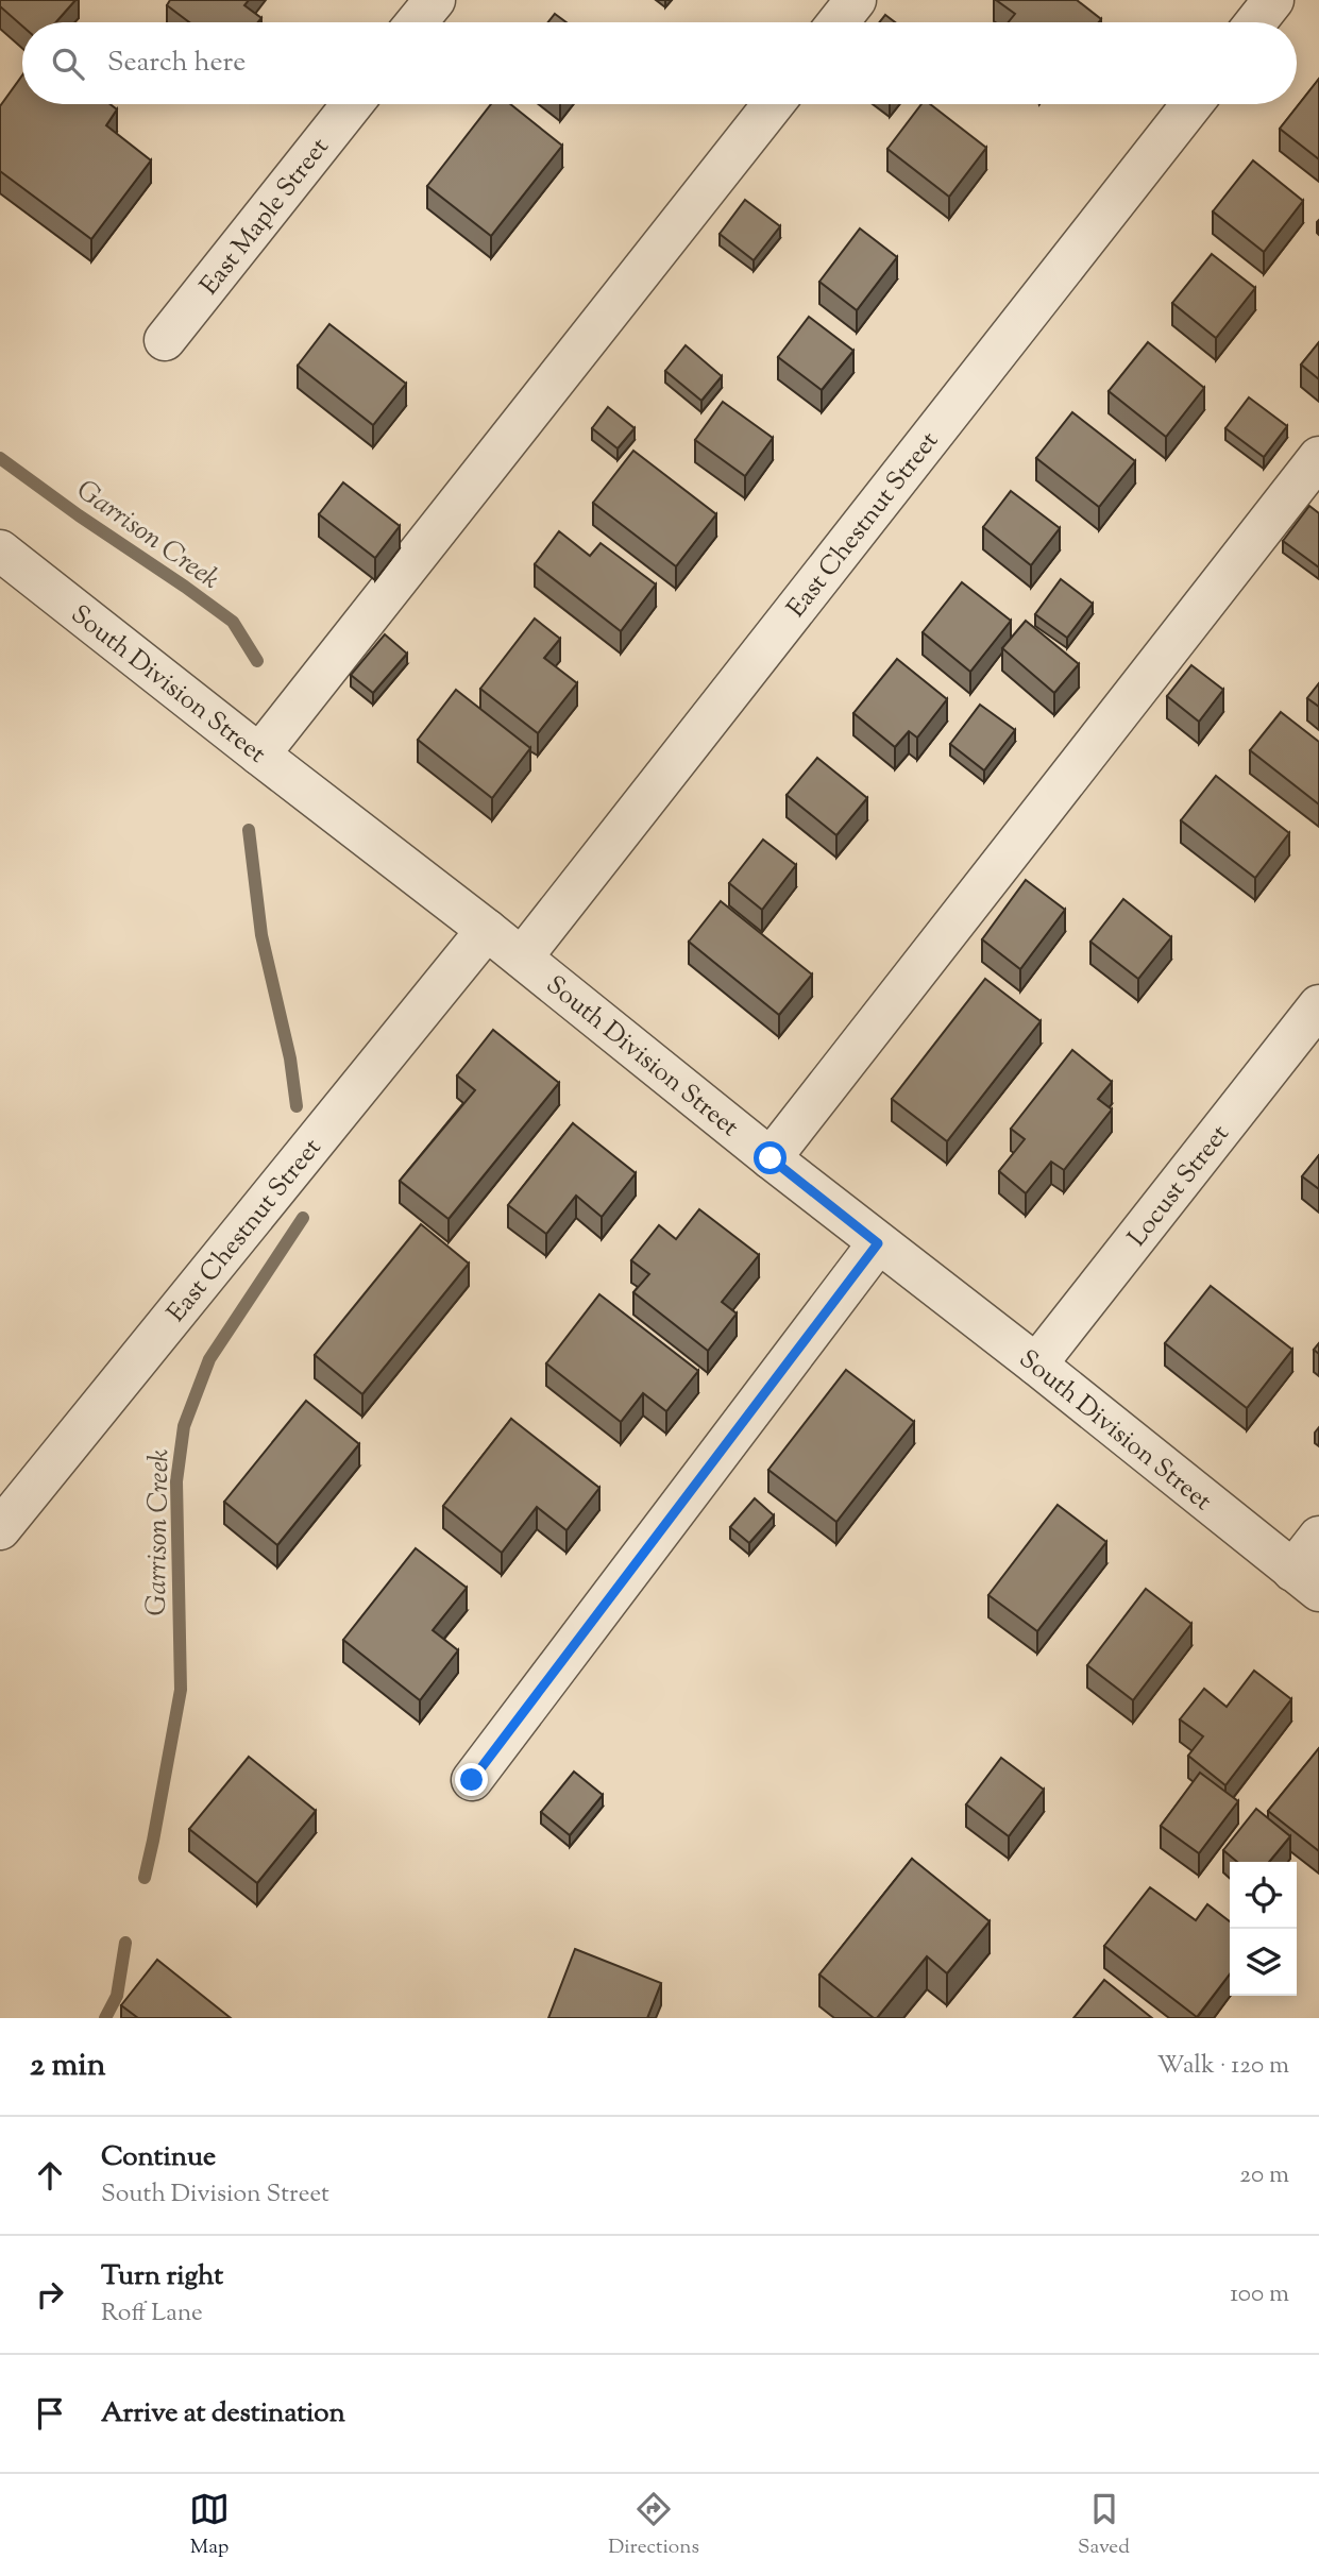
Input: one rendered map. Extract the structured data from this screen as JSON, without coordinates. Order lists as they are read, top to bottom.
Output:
{
  "streets": {
    "street": [
      "East Maple Street",
      "East Chestnut Street",
      "South Division Street",
      "Locust Street"
    ]
  },
  "crossings": [
    ["East Chestnut Street", "South Division Street"],
    ["South Division Street", "Locust Street"]
  ],
  "water": ["Garrison Creek"],
  "page": {
    "search": "Search here",
    "heading": ["2 min", "Walk · 120 m"],
    "list": [
      ["Continue", "South Division Street", "20 m"],
      ["Turn right", "Roff Lane", "100 m"],
      "Arrive at destination"
    ],
    "nav": ["Map", "Directions", "Saved"]
  }
}
